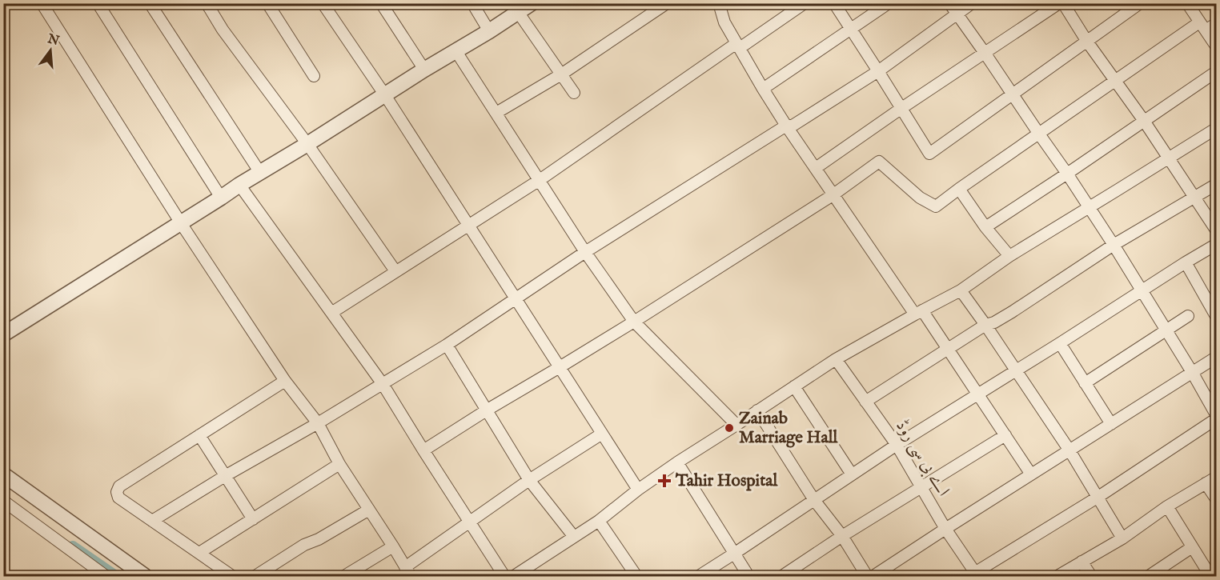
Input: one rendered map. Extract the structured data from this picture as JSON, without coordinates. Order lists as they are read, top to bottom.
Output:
{
  "streets": {
    "street": ["اے بی سی روڈ"]
  },
  "places": {
    "other": ["Zainab Marriage Hall"],
    "health": ["Tahir Hospital"]
  },
  "north": "top"
}
